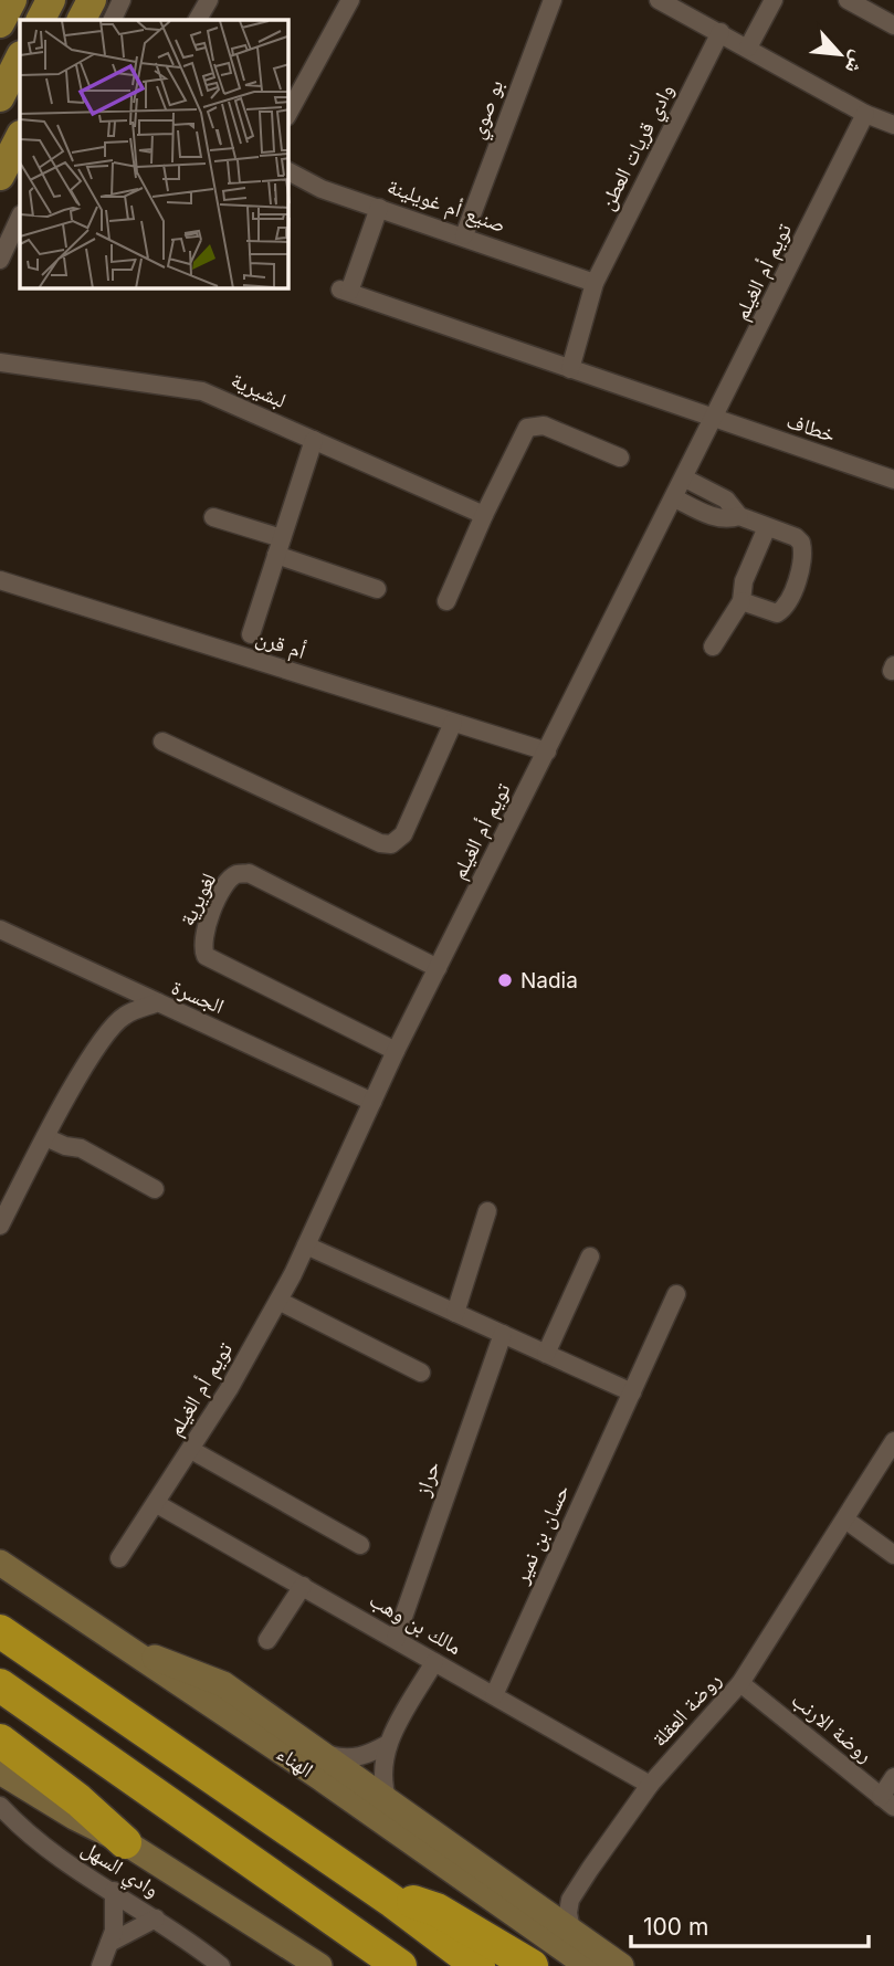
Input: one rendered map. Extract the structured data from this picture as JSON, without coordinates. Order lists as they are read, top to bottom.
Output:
{
  "streets": {
    "main road": ["الهناء"],
    "street": [
      "بو صوي",
      "وادي قريات العطن",
      "صنيع أم غويلينة",
      "تويم أم الغيلم",
      "لبشيرية",
      "خطاف",
      "أم قرن",
      "لغويرية",
      "الجسرة",
      "حراز",
      "حسان بن نمير",
      "مالك بن وهب",
      "روضة العقلة",
      "روضة الارنب",
      "وادي السهل"
    ]
  },
  "crossings": [
    ["بو صوي", "صنيع أم غويلينة"],
    ["وادي قريات العطن", "صنيع أم غويلينة"],
    ["تويم أم الغيلم", "خطاف"],
    ["تويم أم الغيلم", "أم قرن"],
    ["تويم أم الغيلم", "لغويرية"],
    ["تويم أم الغيلم", "الجسرة"],
    ["تويم أم الغيلم", "مالك بن وهب"],
    ["حراز", "مالك بن وهب"],
    ["حسان بن نمير", "مالك بن وهب"],
    ["مالك بن وهب", "روضة العقلة"],
    ["روضة العقلة", "روضة الارنب"]
  ],
  "places": ["Nadia"],
  "scale_bar": "100 m",
  "north": "bottom right"
}
